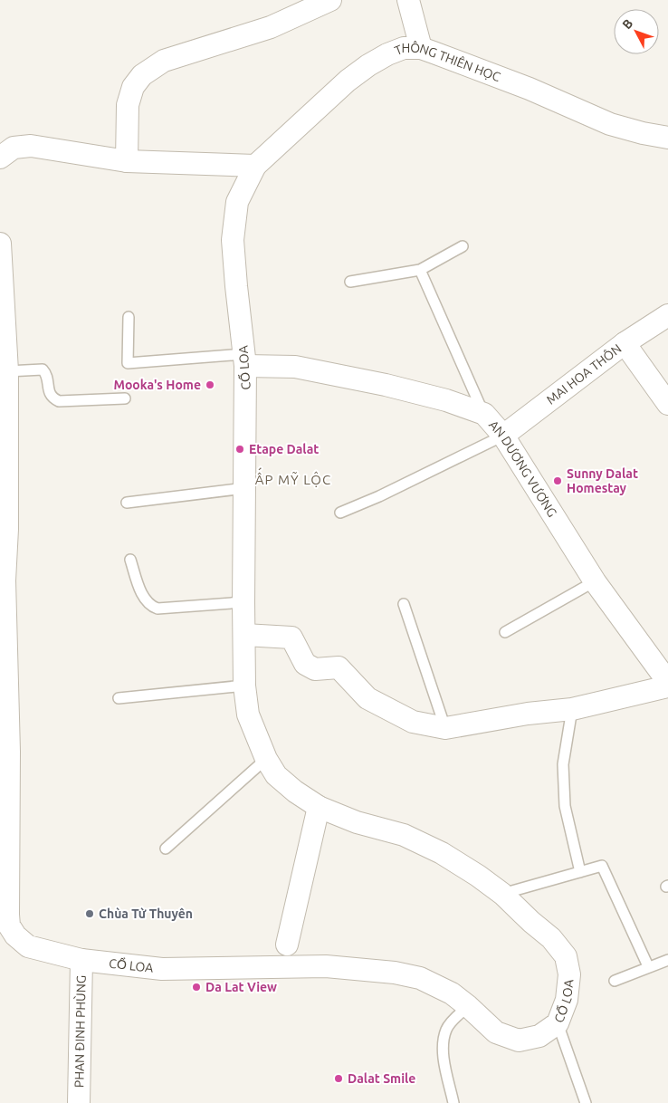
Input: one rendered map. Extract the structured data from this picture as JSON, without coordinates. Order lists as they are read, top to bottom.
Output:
{
  "streets": {
    "street": [
      "THÔNG THIÊN HỌC",
      "CỔ LOA",
      "MAI HOA THÔN",
      "AN DƯƠNG VƯƠNG",
      "PHAN ĐINH PHÙNG"
    ]
  },
  "crossings": [
    ["THÔNG THIÊN HỌC", "CỔ LOA"],
    ["CỔ LOA", "AN DƯƠNG VƯƠNG"],
    ["CỔ LOA", "PHAN ĐINH PHÙNG"],
    ["MAI HOA THÔN", "AN DƯƠNG VƯƠNG"]
  ],
  "districts": ["ẤP MỸ LỘC"],
  "places": [
    "Mooka's Home",
    "Etape Dalat",
    "Sunny Dalat Homestay",
    "Chùa Từ Thuyên",
    "Da Lat View",
    "Dalat Smile"
  ],
  "north": "top left"
}
